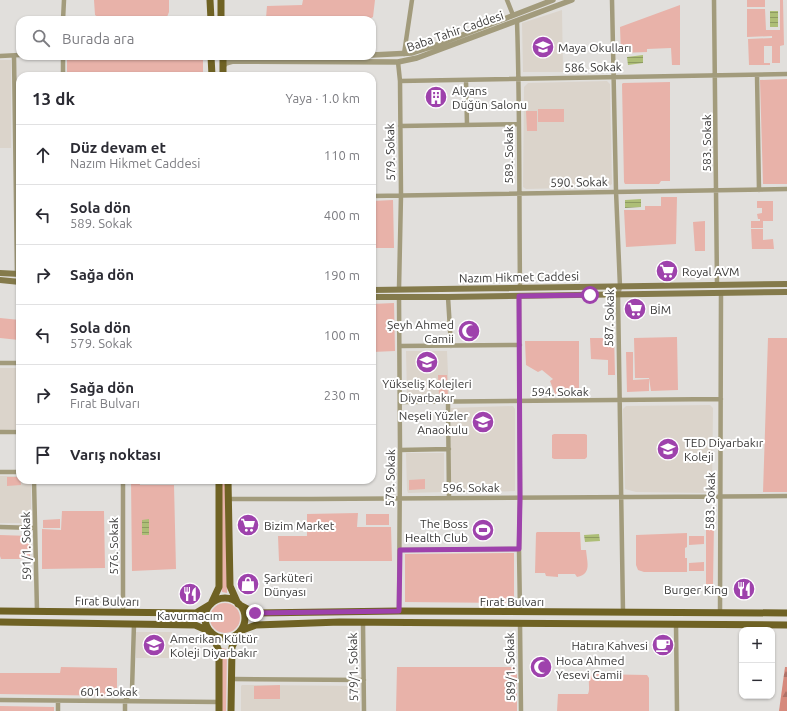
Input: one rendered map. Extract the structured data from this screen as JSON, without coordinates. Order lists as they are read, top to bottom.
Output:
{
  "streets": {
    "main road": ["Nazım Hikmet Caddesi", "Fırat Bulvarı"],
    "street": [
      "Baba Tahir Caddesi",
      "586. Sokak",
      "583. Sokak",
      "579. Sokak",
      "589. Sokak",
      "590. Sokak",
      "587. Sokak",
      "594. Sokak",
      "596. Sokak",
      "591/1. Sokak",
      "576. Sokak",
      "579/1. Sokak",
      "589/1. Sokak",
      "601. Sokak"
    ]
  },
  "crossings": [
    ["Baba Tahir Caddesi", "579. Sokak"],
    ["Baba Tahir Caddesi", "589. Sokak"],
    ["586. Sokak", "583. Sokak"],
    ["586. Sokak", "579. Sokak"],
    ["586. Sokak", "589. Sokak"],
    ["586. Sokak", "587. Sokak"],
    ["583. Sokak", "590. Sokak"],
    ["583. Sokak", "Nazım Hikmet Caddesi"],
    ["583. Sokak", "594. Sokak"],
    ["583. Sokak", "596. Sokak"],
    ["583. Sokak", "Fırat Bulvarı"],
    ["579. Sokak", "590. Sokak"],
    ["579. Sokak", "Nazım Hikmet Caddesi"],
    ["579. Sokak", "594. Sokak"],
    ["579. Sokak", "596. Sokak"],
    ["579. Sokak", "Fırat Bulvarı"],
    ["589. Sokak", "590. Sokak"],
    ["589. Sokak", "Nazım Hikmet Caddesi"],
    ["590. Sokak", "587. Sokak"],
    ["Nazım Hikmet Caddesi", "587. Sokak"],
    ["587. Sokak", "594. Sokak"],
    ["587. Sokak", "596. Sokak"],
    ["587. Sokak", "Fırat Bulvarı"],
    ["591/1. Sokak", "Fırat Bulvarı"],
    ["576. Sokak", "Fırat Bulvarı"],
    ["Fırat Bulvarı", "579/1. Sokak"],
    ["Fırat Bulvarı", "589/1. Sokak"]
  ],
  "places": {
    "school or university": [
      "Maya Okulları",
      "Yükseliş Kolejleri Diyarbakır",
      "Neşeli Yüzler Anaokulu",
      "TED Diyarbakır Koleji",
      "Amerikan Kültür Koleji Diyarbakır"
    ],
    "building": ["Alyans Düğün Salonu"],
    "supermarket": ["Royal AVM", "BİM", "Bizim Market"],
    "mosque": ["Şeyh Ahmed Camii", "Hoca Ahmed Yesevi Camii"],
    "sports": ["The Boss Health Club"],
    "shop": ["Şarküteri Dünyası"],
    "restaurant": ["Burger King", "Kavurmacım"],
    "cafe": ["Hatıra Kahvesi"]
  },
  "page": {
    "search": "Burada ara",
    "heading": ["13 dk", "Yaya · 1.0 km"],
    "list": [
      ["Düz devam et", "Nazım Hikmet Caddesi", "110 m"],
      ["Sola dön", "589. Sokak", "400 m"],
      ["Sağa dön", "190 m"],
      ["Sola dön", "579. Sokak", "100 m"],
      ["Sağa dön", "Fırat Bulvarı", "230 m"],
      "Varış noktası"
    ],
    "map_buttons": ["+", "−"]
  }
}
